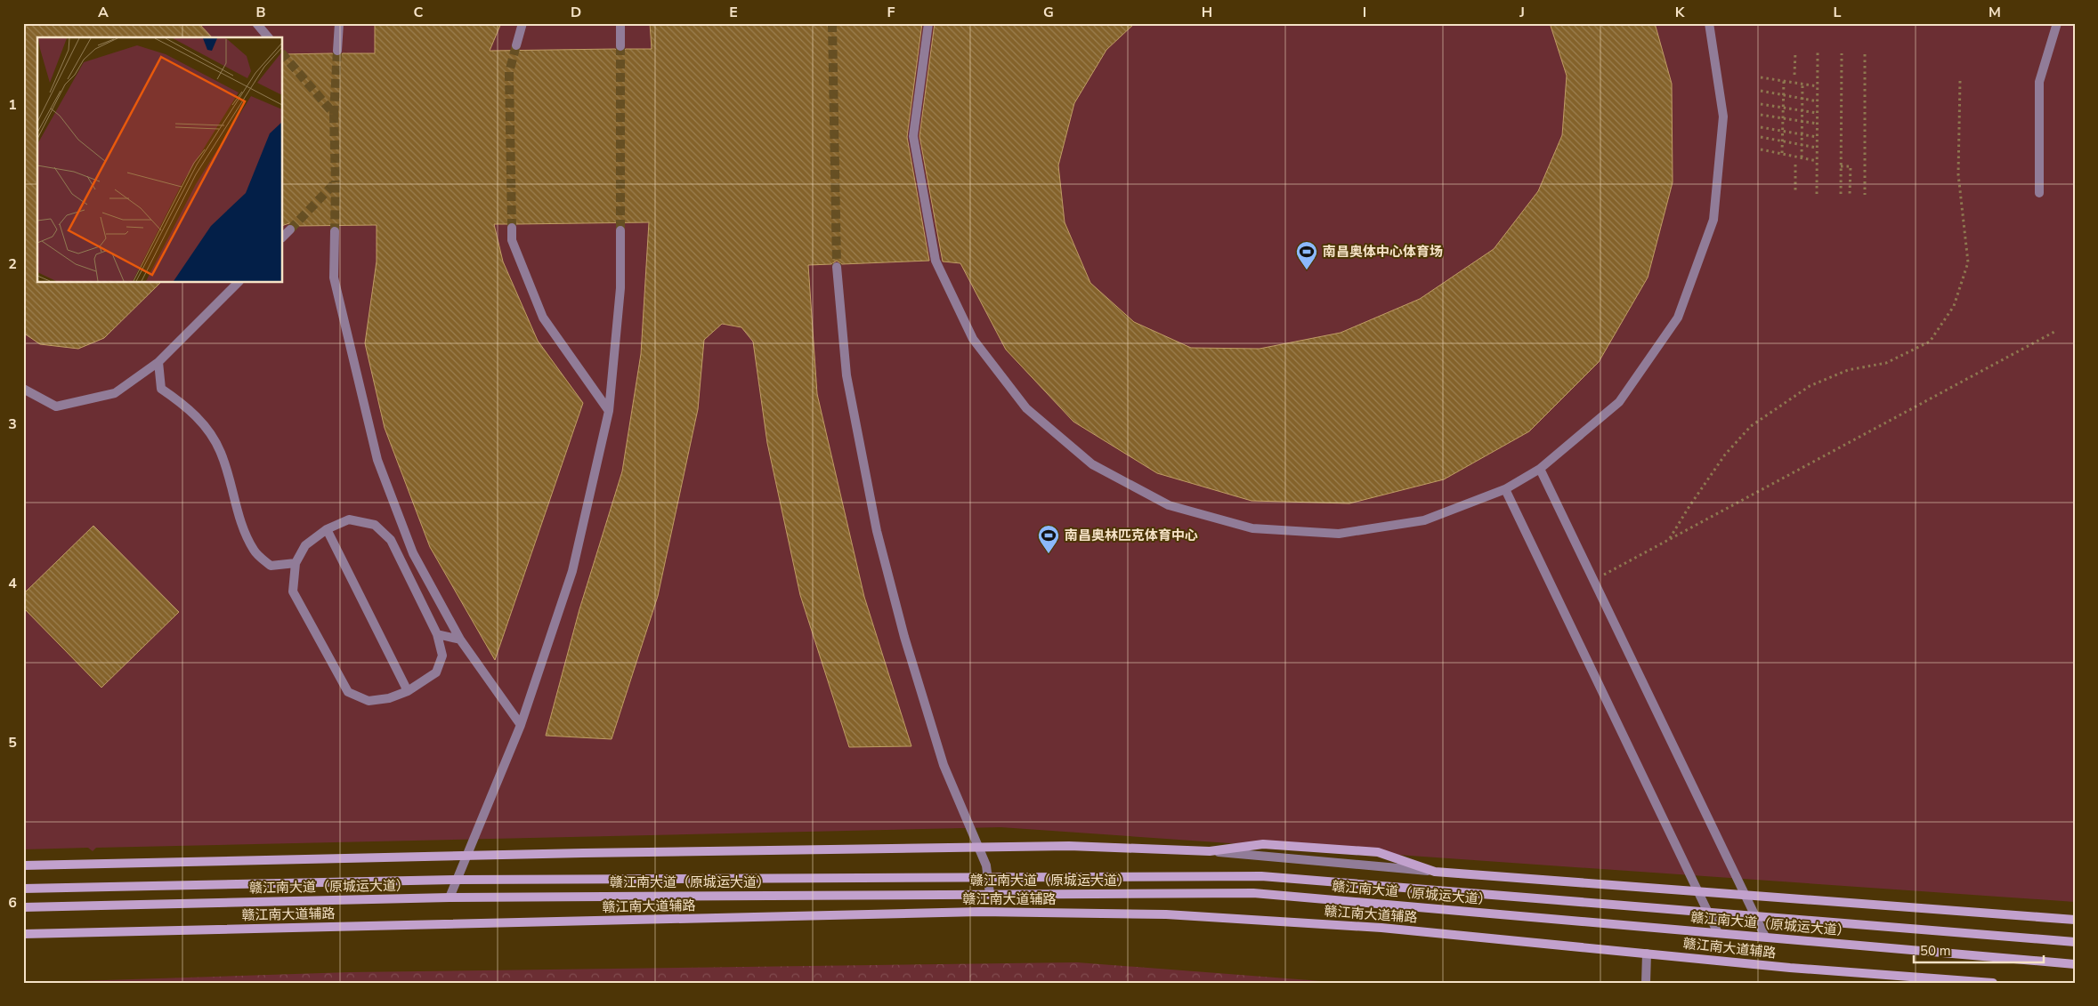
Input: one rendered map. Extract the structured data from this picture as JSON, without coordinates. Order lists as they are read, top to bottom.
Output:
{
  "streets": {
    "main road": ["赣江南大道（原城运大道）", "赣江南大道辅路"]
  },
  "places": {
    "sports": ["南昌奥体中心体育场", "南昌奥林匹克体育中心"]
  },
  "scale_bar": "50 m",
  "grid": {
    "columns": [
      "A",
      "B",
      "C",
      "D",
      "E",
      "F",
      "G",
      "H",
      "I",
      "J",
      "K",
      "L",
      "M"
    ],
    "rows": [
      "1",
      "2",
      "3",
      "4",
      "5",
      "6"
    ]
  }
}
